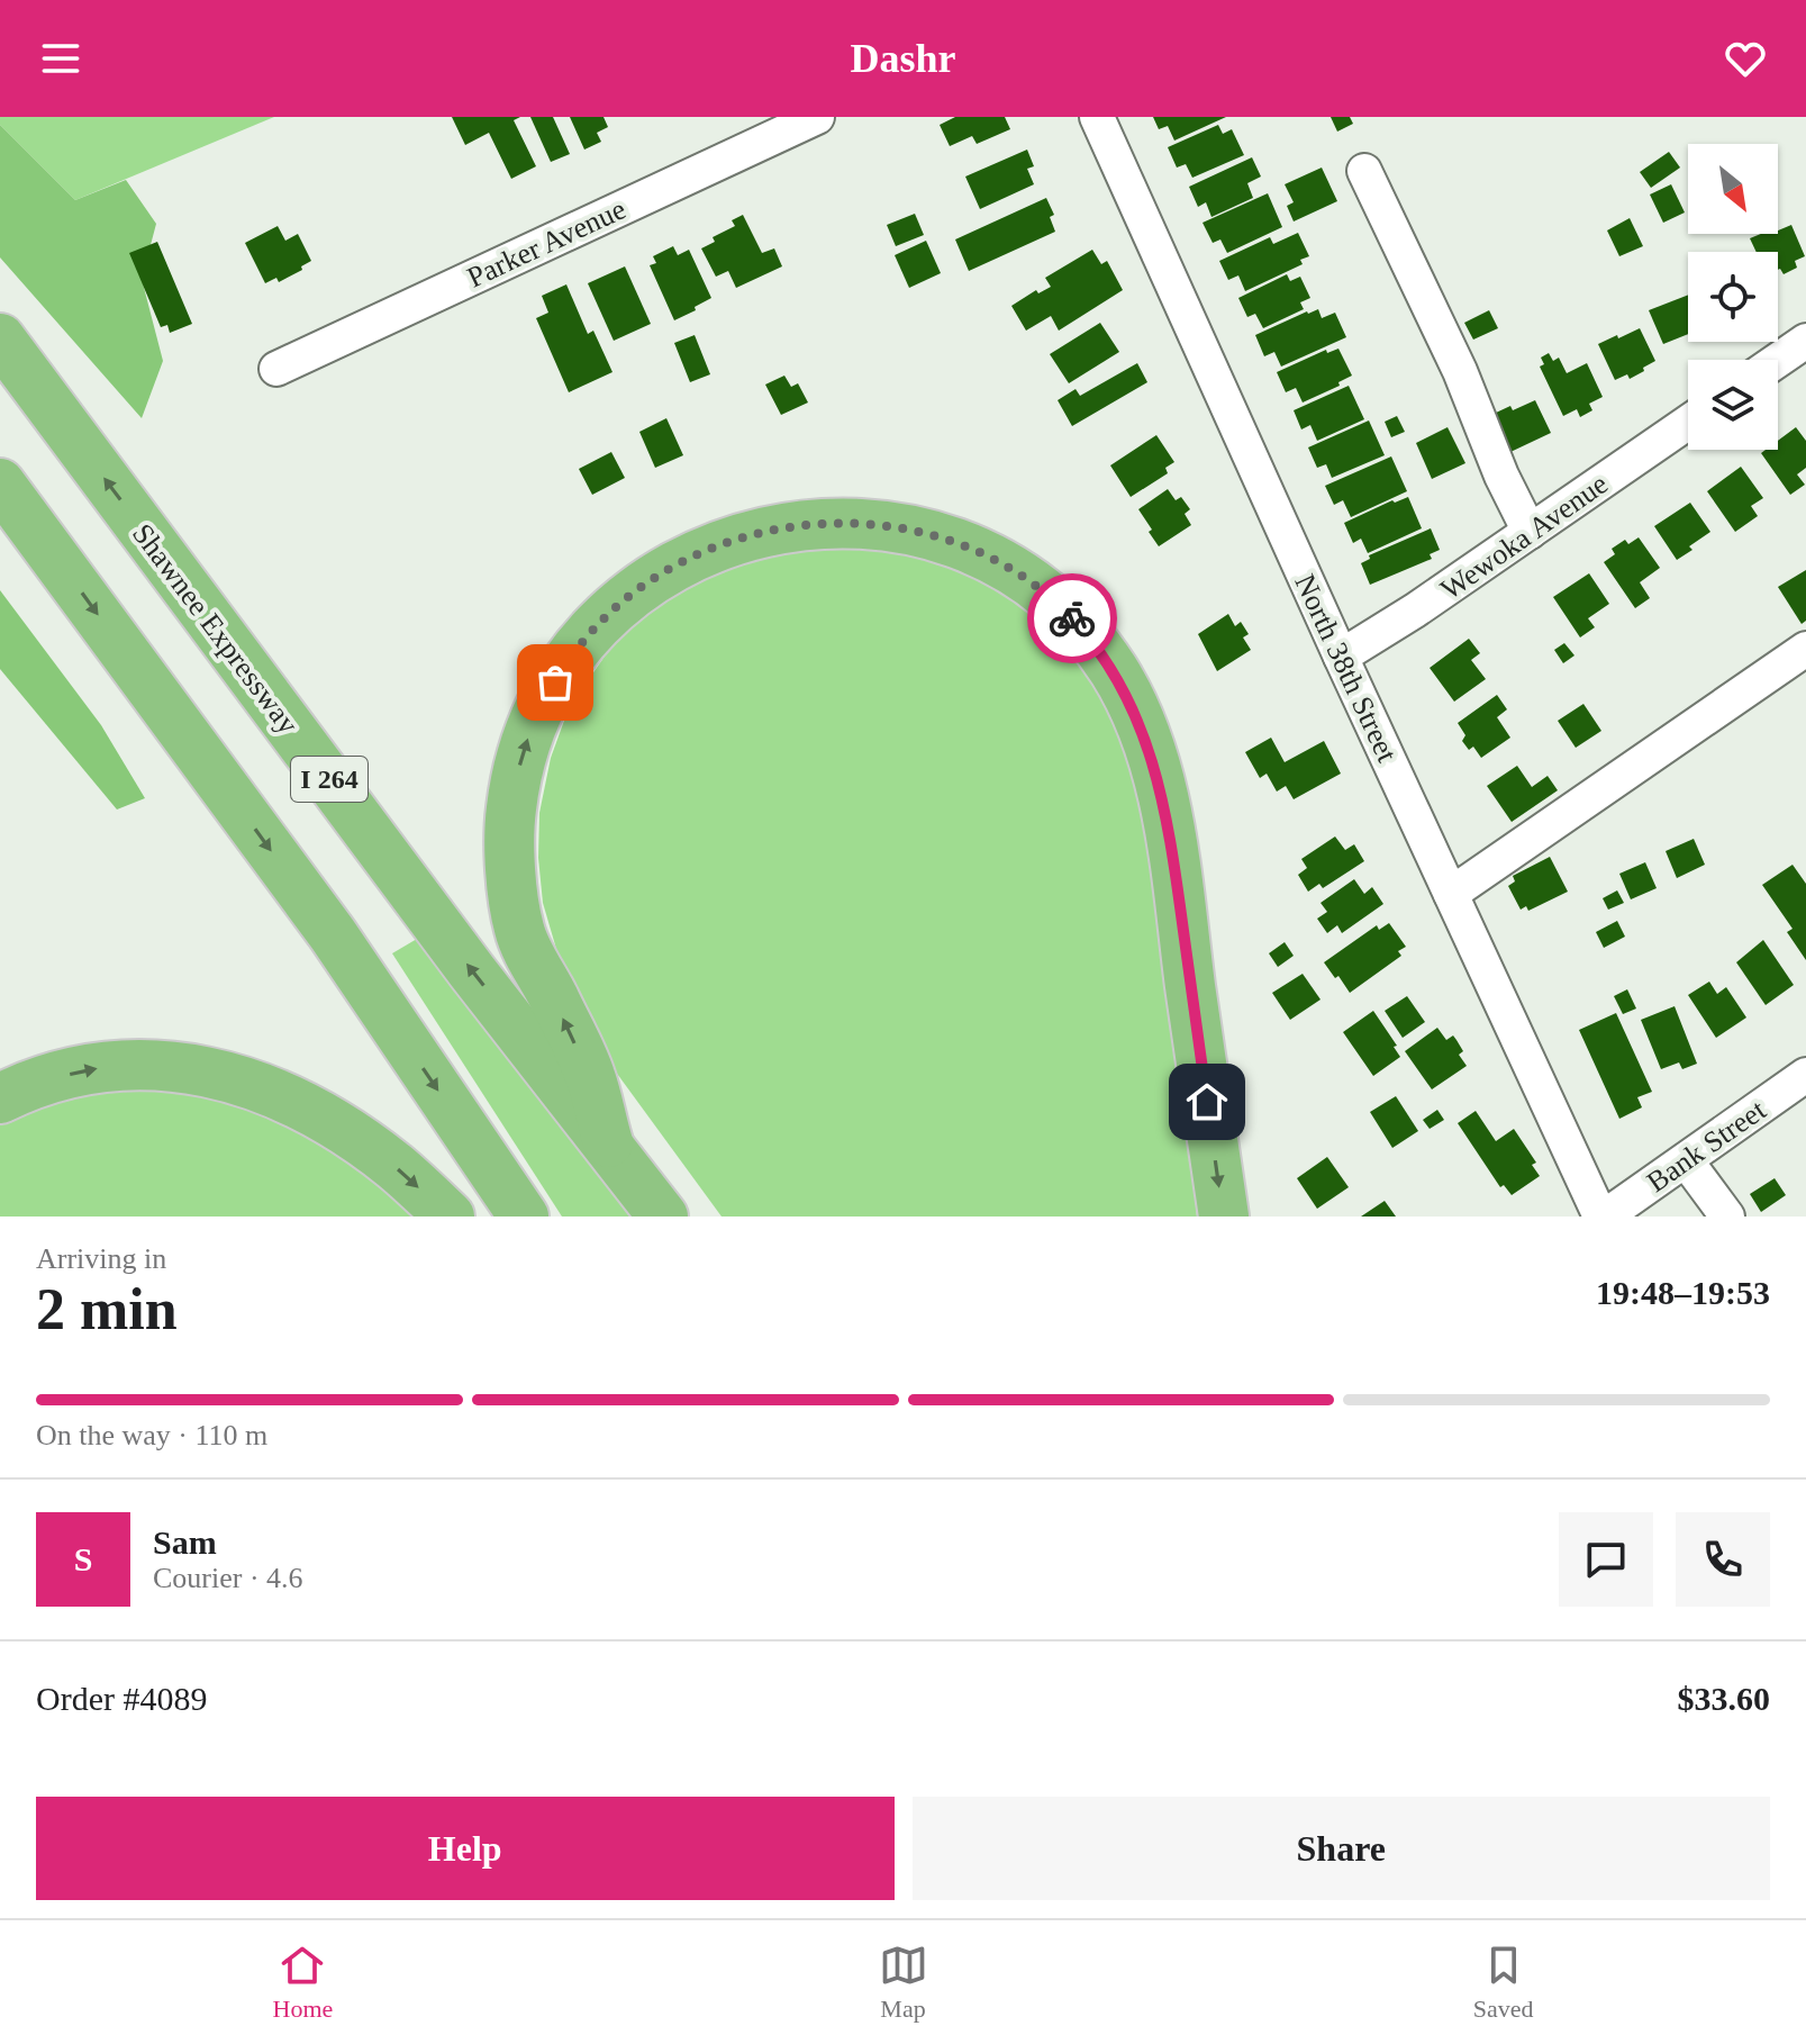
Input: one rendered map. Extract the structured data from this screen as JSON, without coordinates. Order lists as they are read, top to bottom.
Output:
{
  "streets": {
    "highway": ["Shawnee Expressway", "I 264"],
    "street": [
      "Parker Avenue",
      "Wewoka Avenue",
      "North 38th Street",
      "Bank Street"
    ]
  },
  "crossings": [
    ["Wewoka Avenue", "North 38th Street"],
    ["North 38th Street", "Bank Street"]
  ],
  "north": "bottom right",
  "page": {
    "header": "Dashr",
    "heading": ["2 min", "Arriving in", "19:48–19:53"],
    "panel": [
      "Sam",
      "Courier · 4.6",
      "Order #4089",
      "$33.60"
    ],
    "bar": "On the way · 110 m",
    "round": "S",
    "buttons": ["Help", "Share"],
    "tabs": ["Home", "Map", "Saved"]
  }
}
